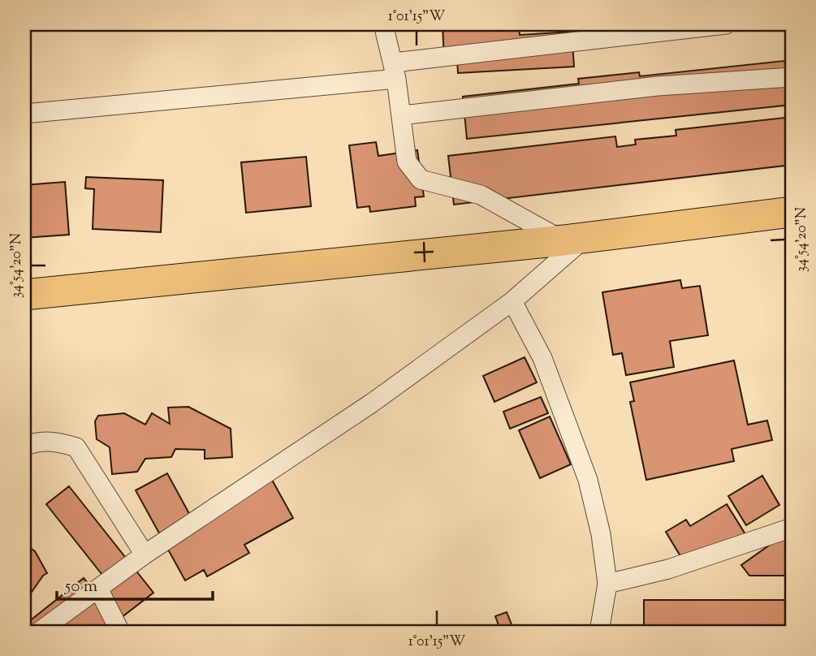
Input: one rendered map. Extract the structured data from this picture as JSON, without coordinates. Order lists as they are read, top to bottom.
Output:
{
  "scale_bar": "50 m",
  "coordinates": ["1°01'15\"W", "34°54'20\"N"]
}
